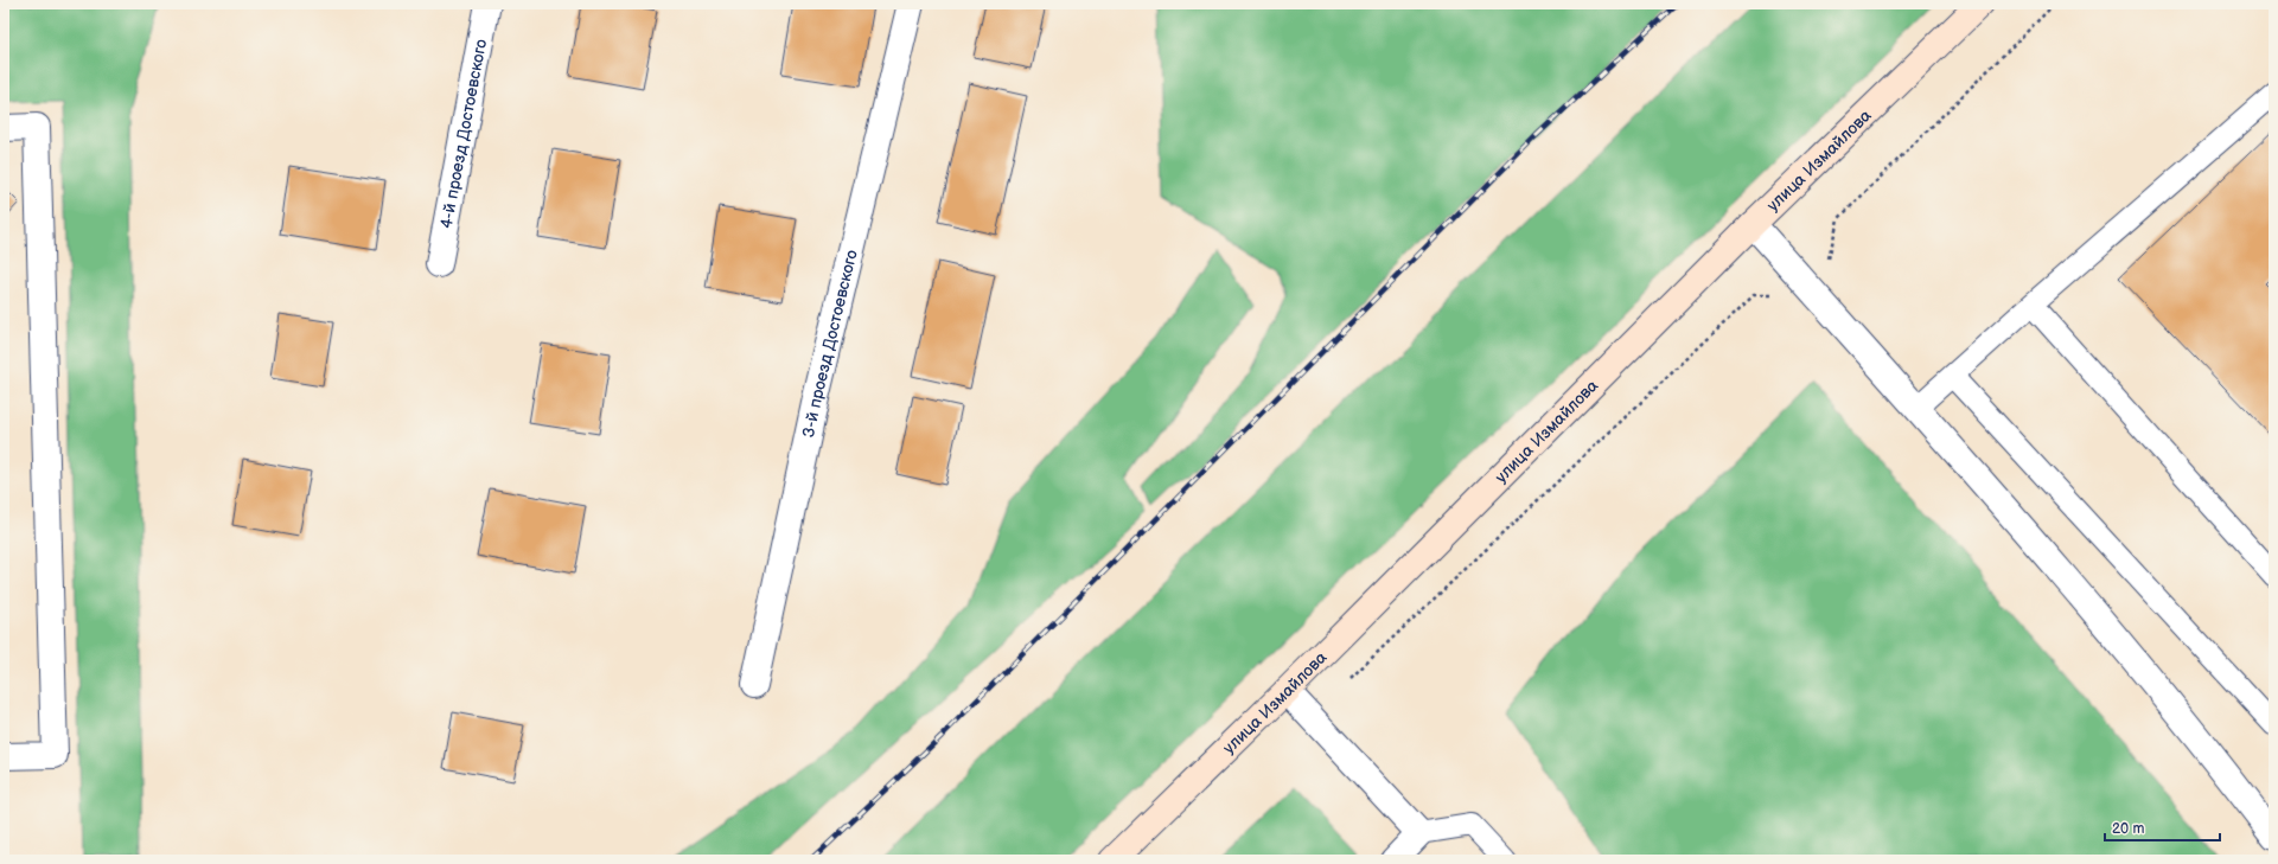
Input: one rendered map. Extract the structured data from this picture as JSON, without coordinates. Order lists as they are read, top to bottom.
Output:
{
  "streets": {
    "main road": ["улица Измайлова"],
    "street": ["4-й проезд Достоевского", "3-й проезд Достоевского"]
  },
  "scale_bar": "20 m"
}
